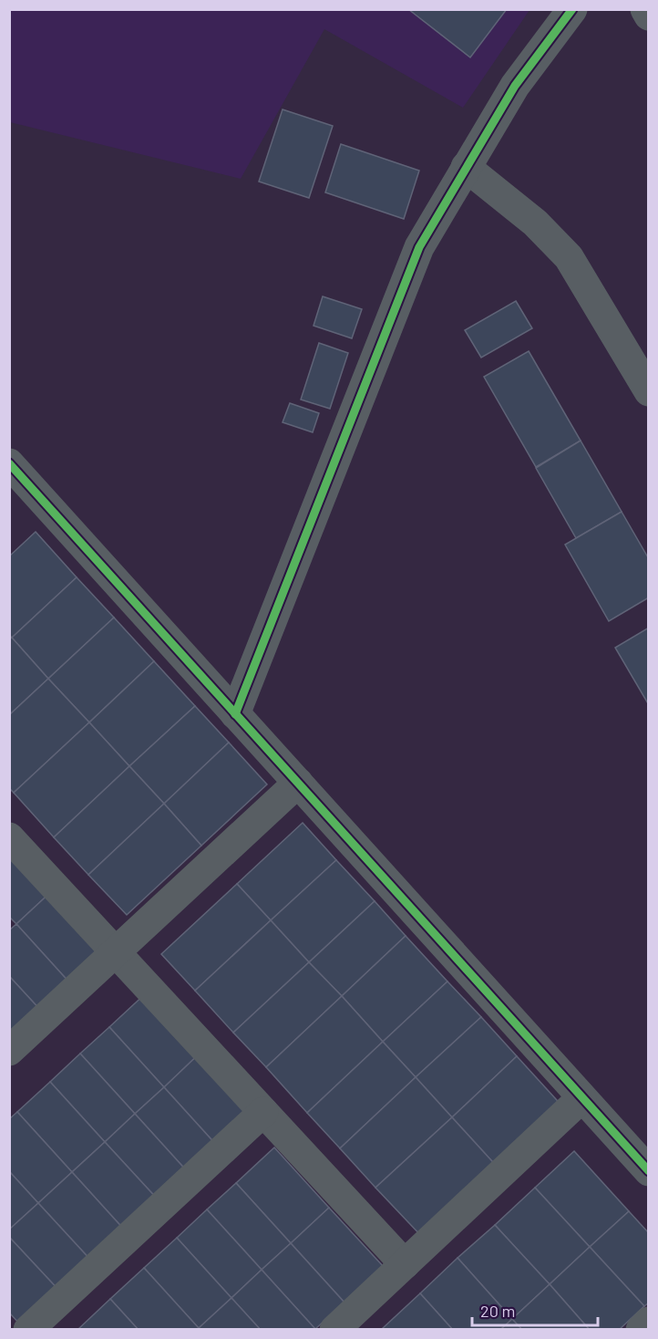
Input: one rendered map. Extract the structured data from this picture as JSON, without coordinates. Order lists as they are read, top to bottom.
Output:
{
  "scale_bar": "20 m"
}
